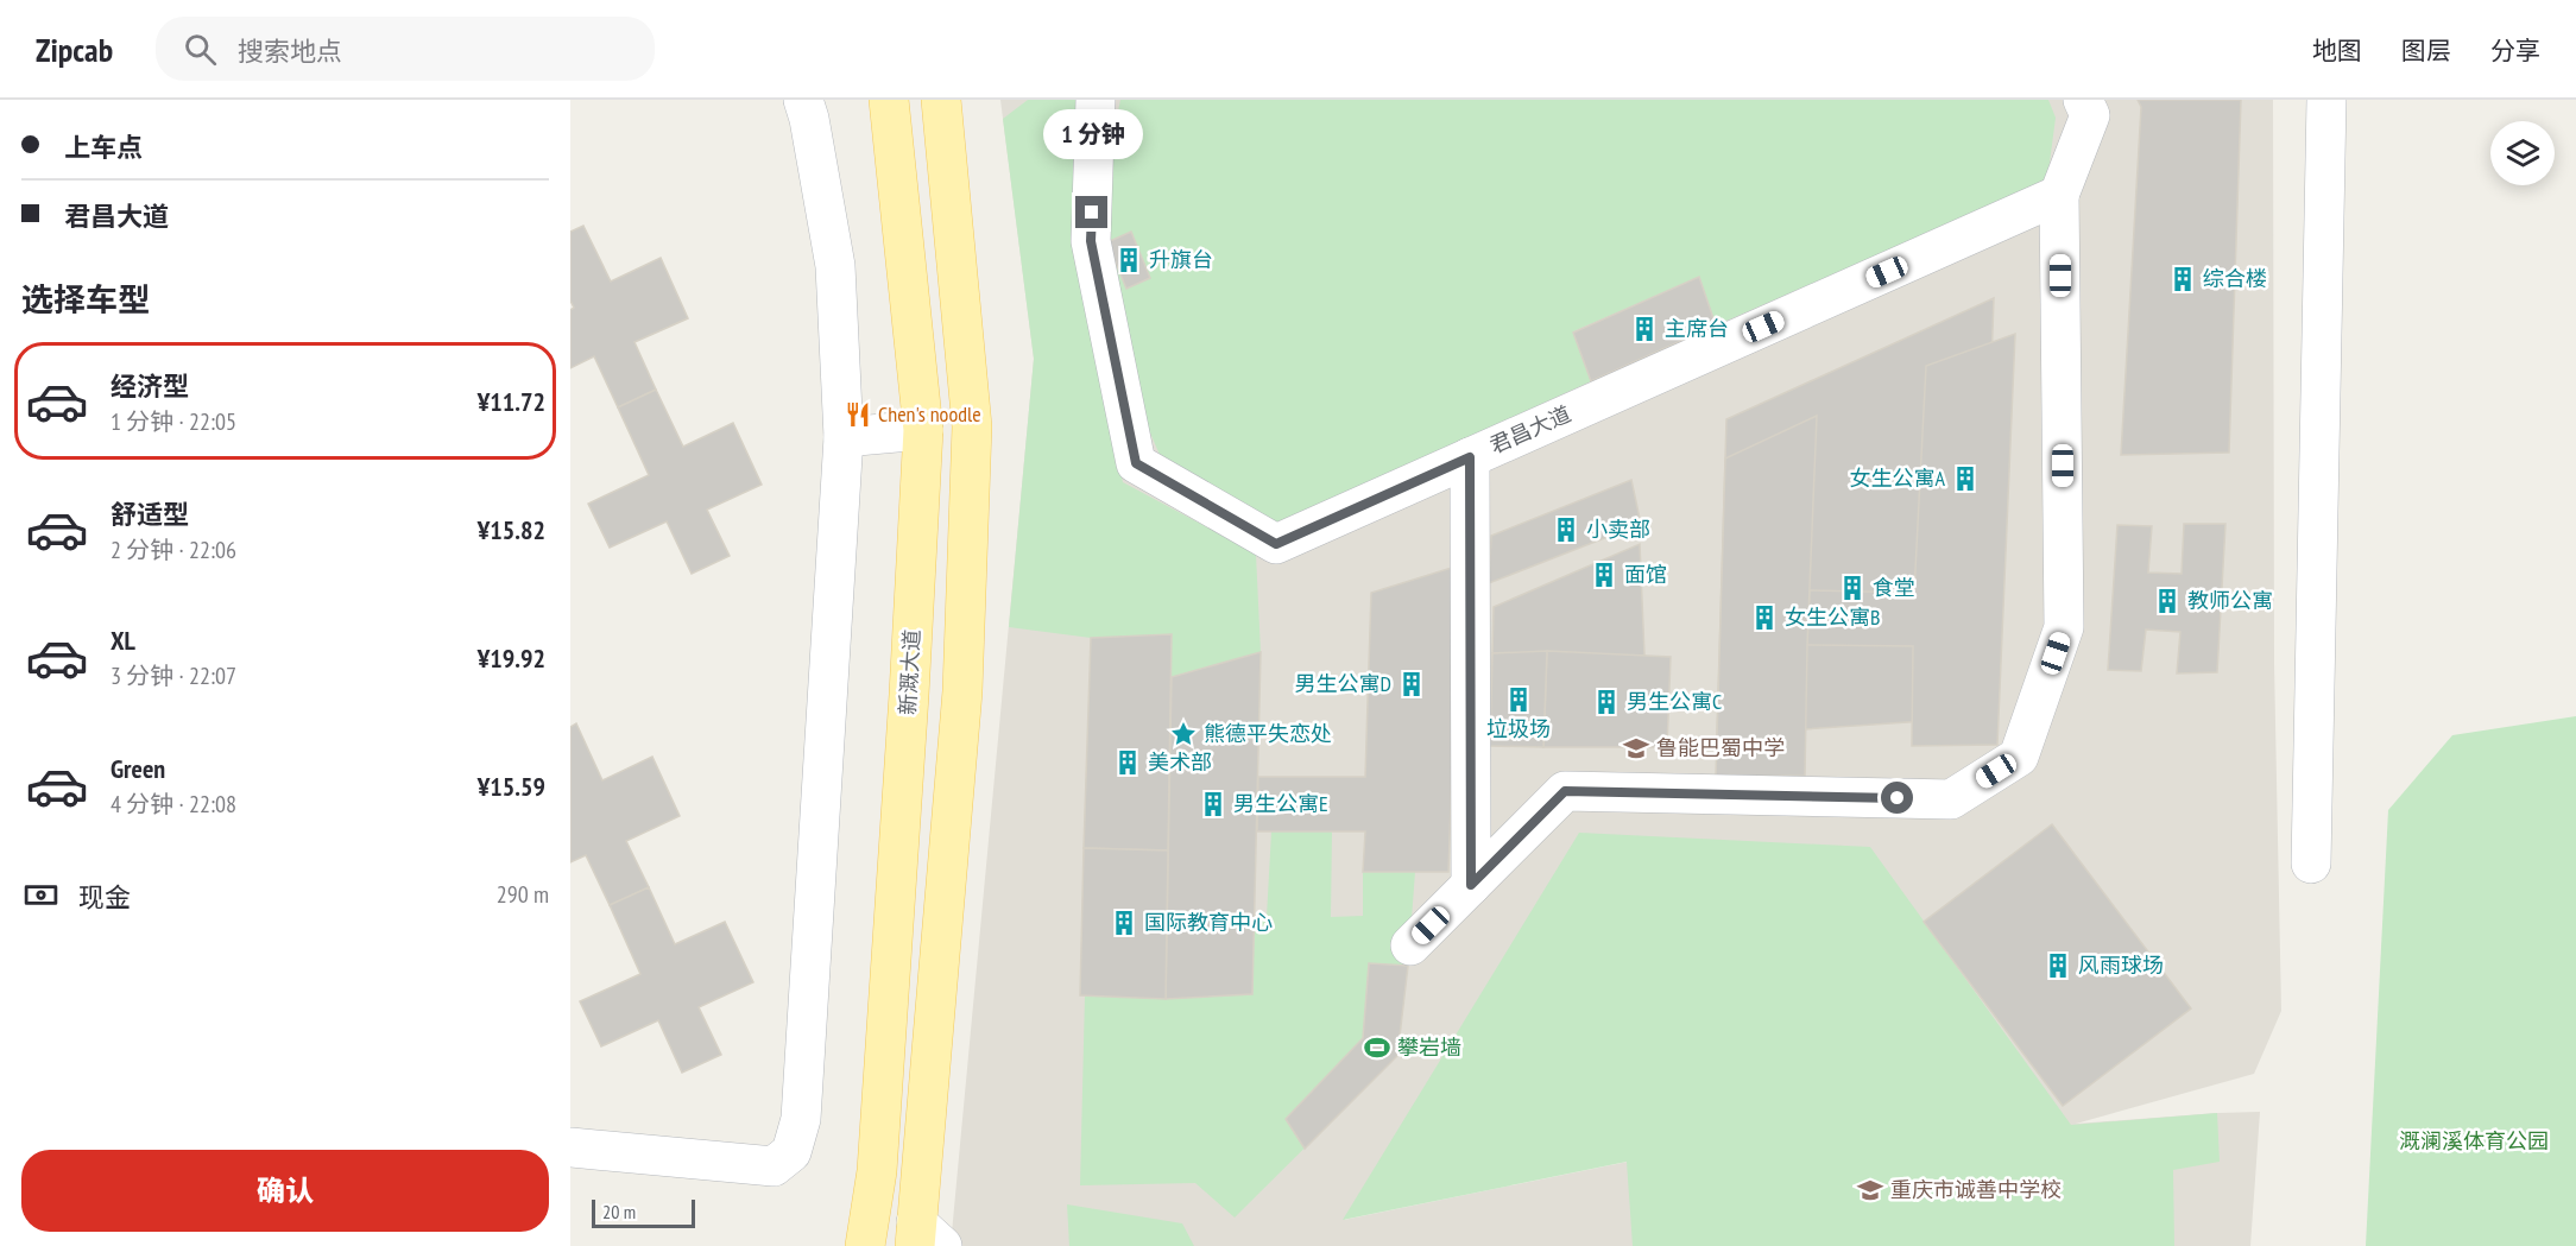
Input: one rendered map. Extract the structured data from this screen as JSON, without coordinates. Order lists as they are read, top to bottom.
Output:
{
  "streets": {
    "main road": ["新溉大道"],
    "street": ["君昌大道"]
  },
  "parks": ["溉澜溪体育公园"],
  "places": {
    "building": [
      "升旗台",
      "综合楼",
      "主席台",
      "女生公寓A",
      "小卖部",
      "面馆",
      "食堂",
      "教师公寓",
      "女生公寓B",
      "男生公寓D",
      "垃圾场",
      "男生公寓C",
      "美术部",
      "男生公寓E",
      "国际教育中心",
      "风雨球场"
    ],
    "restaurant": ["Chen's noodle"],
    "place": ["熊德平失恋处"],
    "school or university": ["鲁能巴蜀中学", "重庆市诚善中学校"],
    "sports": ["攀岩墙"]
  },
  "scale_bar": "20 m",
  "page": {
    "header": "Zipcab",
    "search": "搜索地点",
    "nav": ["地图", "图层", "分享"],
    "banner": ["上车点", "君昌大道"],
    "bubble": "1 分钟",
    "heading": "选择车型",
    "list": [
      {
        "name": "经济型",
        "note": "1 分钟 · 22:05",
        "value": "¥11.72"
      },
      {
        "name": "舒适型",
        "note": "2 分钟 · 22:06",
        "value": "¥15.82"
      },
      {
        "name": "XL",
        "note": "3 分钟 · 22:07",
        "value": "¥19.92"
      },
      {
        "name": "Green",
        "note": "4 分钟 · 22:08",
        "value": "¥15.59"
      }
    ],
    "pay": ["现金", "290 m"],
    "buttons": "确认",
    "scale": "20 m"
  }
}
